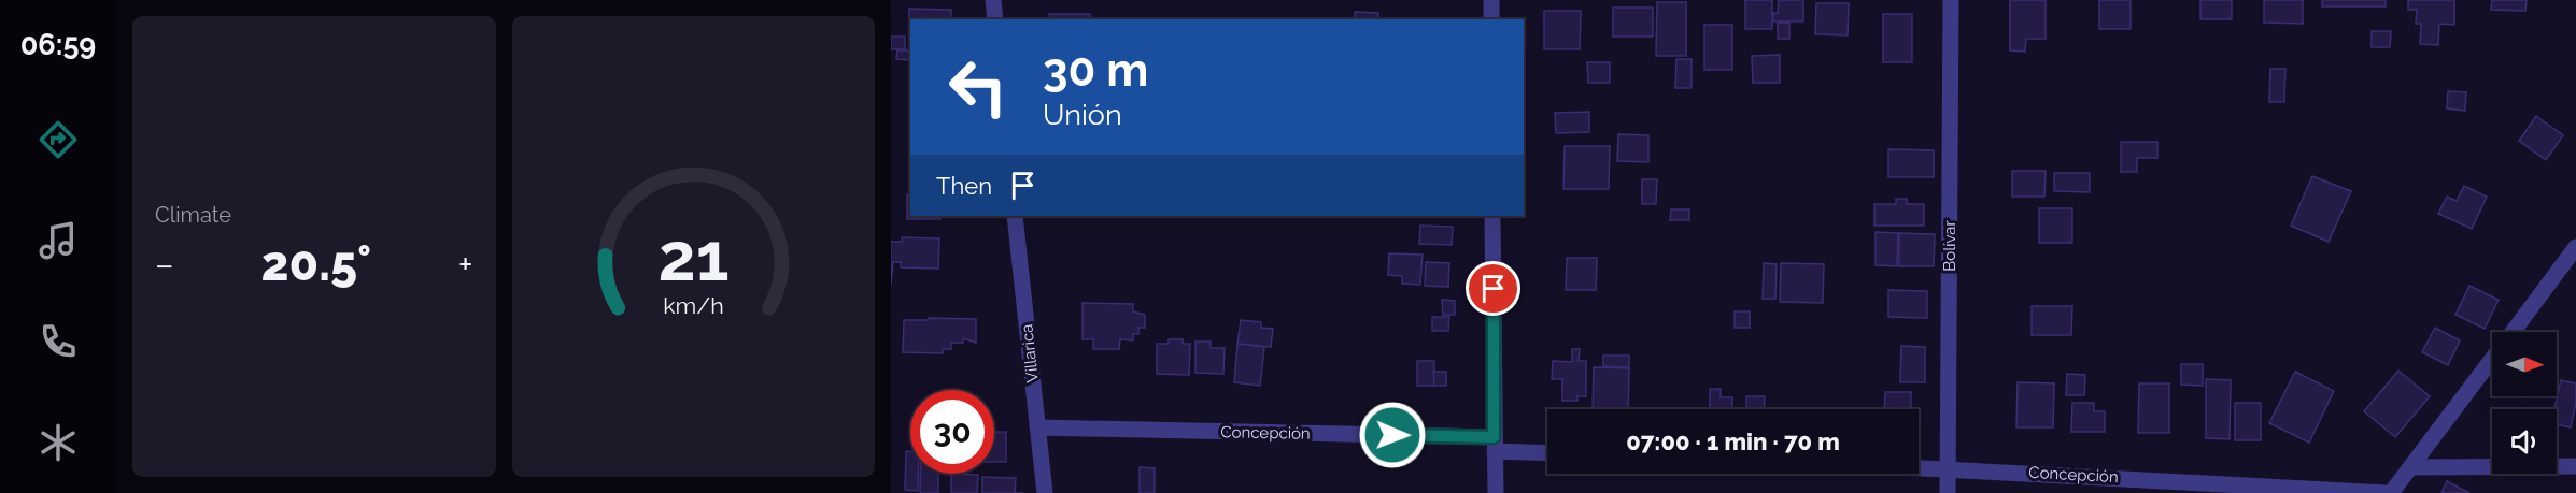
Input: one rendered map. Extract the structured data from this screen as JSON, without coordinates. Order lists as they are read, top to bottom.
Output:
{
  "streets": {
    "street": ["Bolívar", "Villarica", "Concepción"]
  },
  "crossings": [
    ["Bolívar", "Concepción"],
    ["Villarica", "Concepción"]
  ],
  "north": "right",
  "page": {
    "tabs": "06:59",
    "tile": "Climate",
    "turn": ["30 m", "Unión"],
    "then": "Then",
    "heat": ["−", "20.5°", "+"],
    "limit": "30",
    "trip": "07:00 · 1 min · 70 m",
    "gauge": ["21", "km/h"]
  }
}
